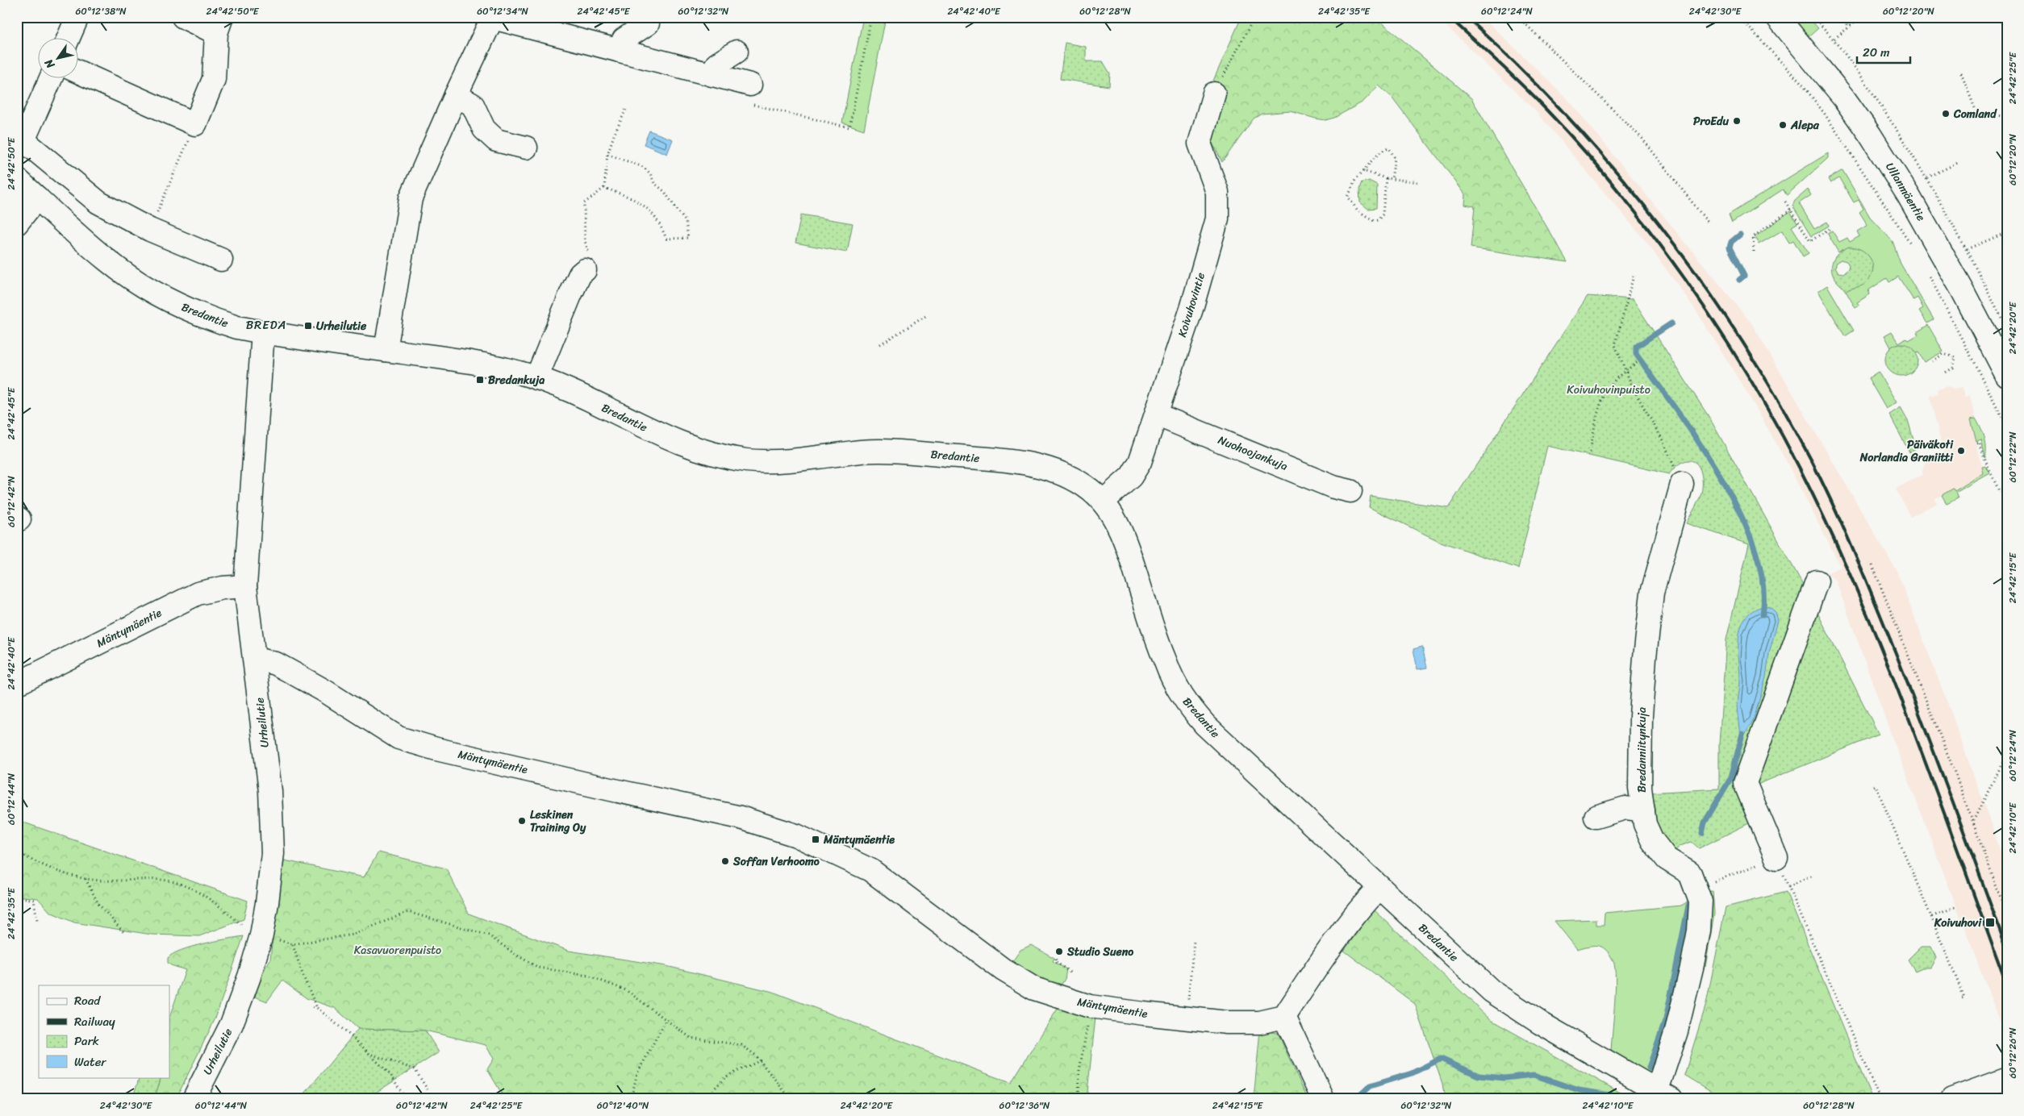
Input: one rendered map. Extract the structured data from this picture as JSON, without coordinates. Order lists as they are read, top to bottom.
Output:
{
  "streets": {
    "street": [
      "Ullanmäentie",
      "Koivuhovintie",
      "Bredantie",
      "Nuohoojankuja",
      "Mäntymäentie",
      "Urheilutie",
      "Bredanniitynkuja"
    ]
  },
  "crossings": [
    ["Koivuhovintie", "Bredantie"],
    ["Koivuhovintie", "Nuohoojankuja"],
    ["Bredantie", "Urheilutie"],
    ["Bredantie", "Bredanniitynkuja"],
    ["Mäntymäentie", "Urheilutie"]
  ],
  "districts": ["BREDA"],
  "parks": ["Koivuhovinpuisto", "Kasavuorenpuisto"],
  "places": {
    "other": [
      "Comland",
      "ProEdu",
      "Alepa",
      "Päiväkoti Norlandia Graniitti",
      "Leskinen Training Oy",
      "Soffan Verhoomo",
      "Studio Sueno"
    ],
    "transit": [
      "Urheilutie",
      "Bredankuja",
      "Mäntymäentie",
      "Koivuhovi"
    ]
  },
  "legend": [
    "Road",
    "Railway",
    "Park",
    "Water"
  ],
  "scale_bar": "20 m",
  "north": "bottom left",
  "coordinates": [
    "60°12'38\"N",
    "24°42'50\"E",
    "60°12'34\"N",
    "24°42'45\"E",
    "60°12'32\"N",
    "24°42'40\"E",
    "60°12'28\"N",
    "24°42'35\"E",
    "60°12'24\"N",
    "24°42'30\"E",
    "60°12'20\"N",
    "24°42'25\"E",
    "24°42'20\"E",
    "60°12'22\"N",
    "60°12'42\"N",
    "24°42'15\"E",
    "60°12'44\"N",
    "24°42'10\"E",
    "60°12'26\"N",
    "60°12'40\"N",
    "60°12'36\"N"
  ]
}
